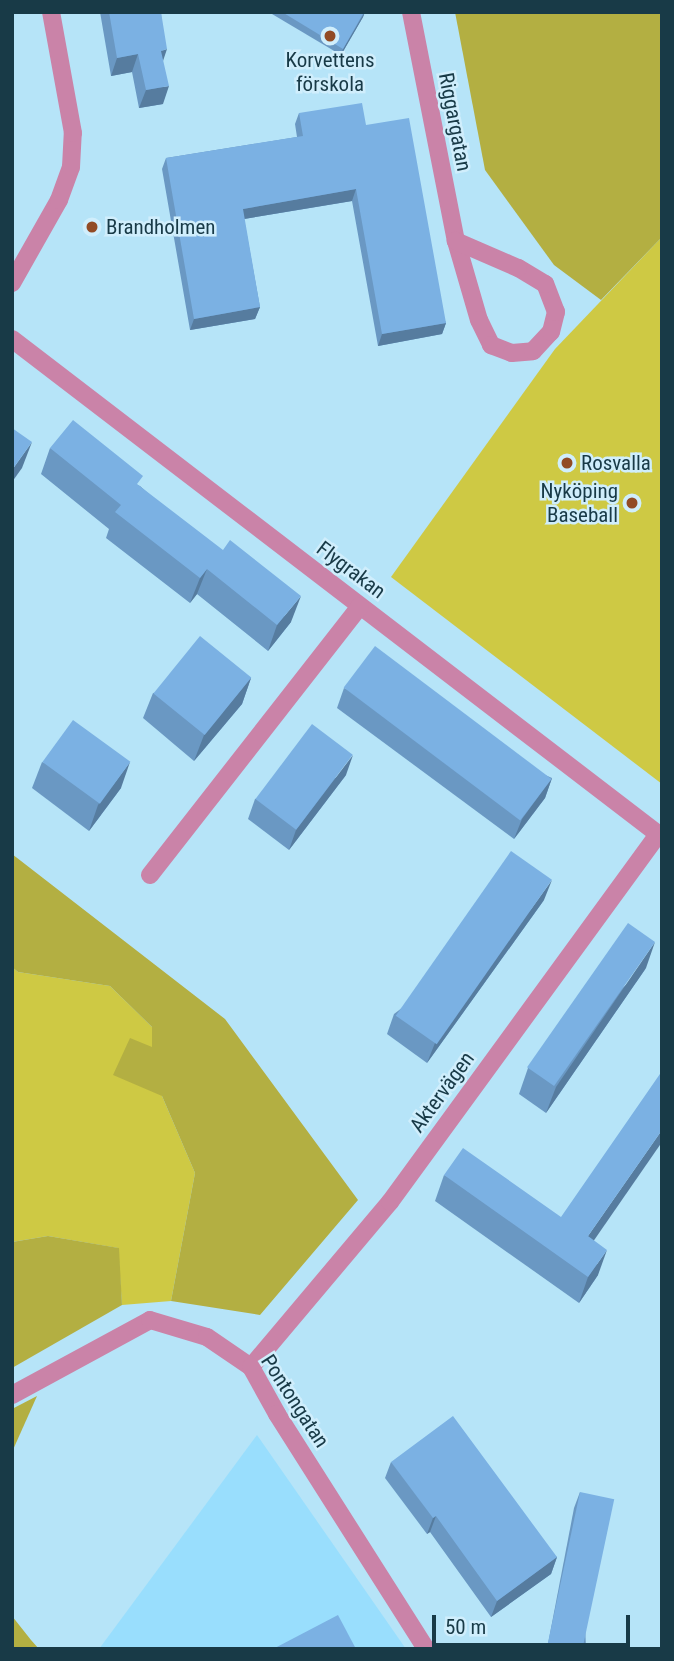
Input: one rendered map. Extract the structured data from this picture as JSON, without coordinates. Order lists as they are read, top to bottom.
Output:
{
  "streets": {
    "street": [
      "Riggargatan",
      "Flygrakan",
      "Aktervägen",
      "Pontongatan"
    ]
  },
  "crossings": [
    ["Flygrakan", "Aktervägen"],
    ["Aktervägen", "Pontongatan"]
  ],
  "places": [
    "Korvettens förskola",
    "Brandholmen",
    "Rosvalla",
    "Nyköping Baseball"
  ],
  "scale_bar": "50 m"
}
